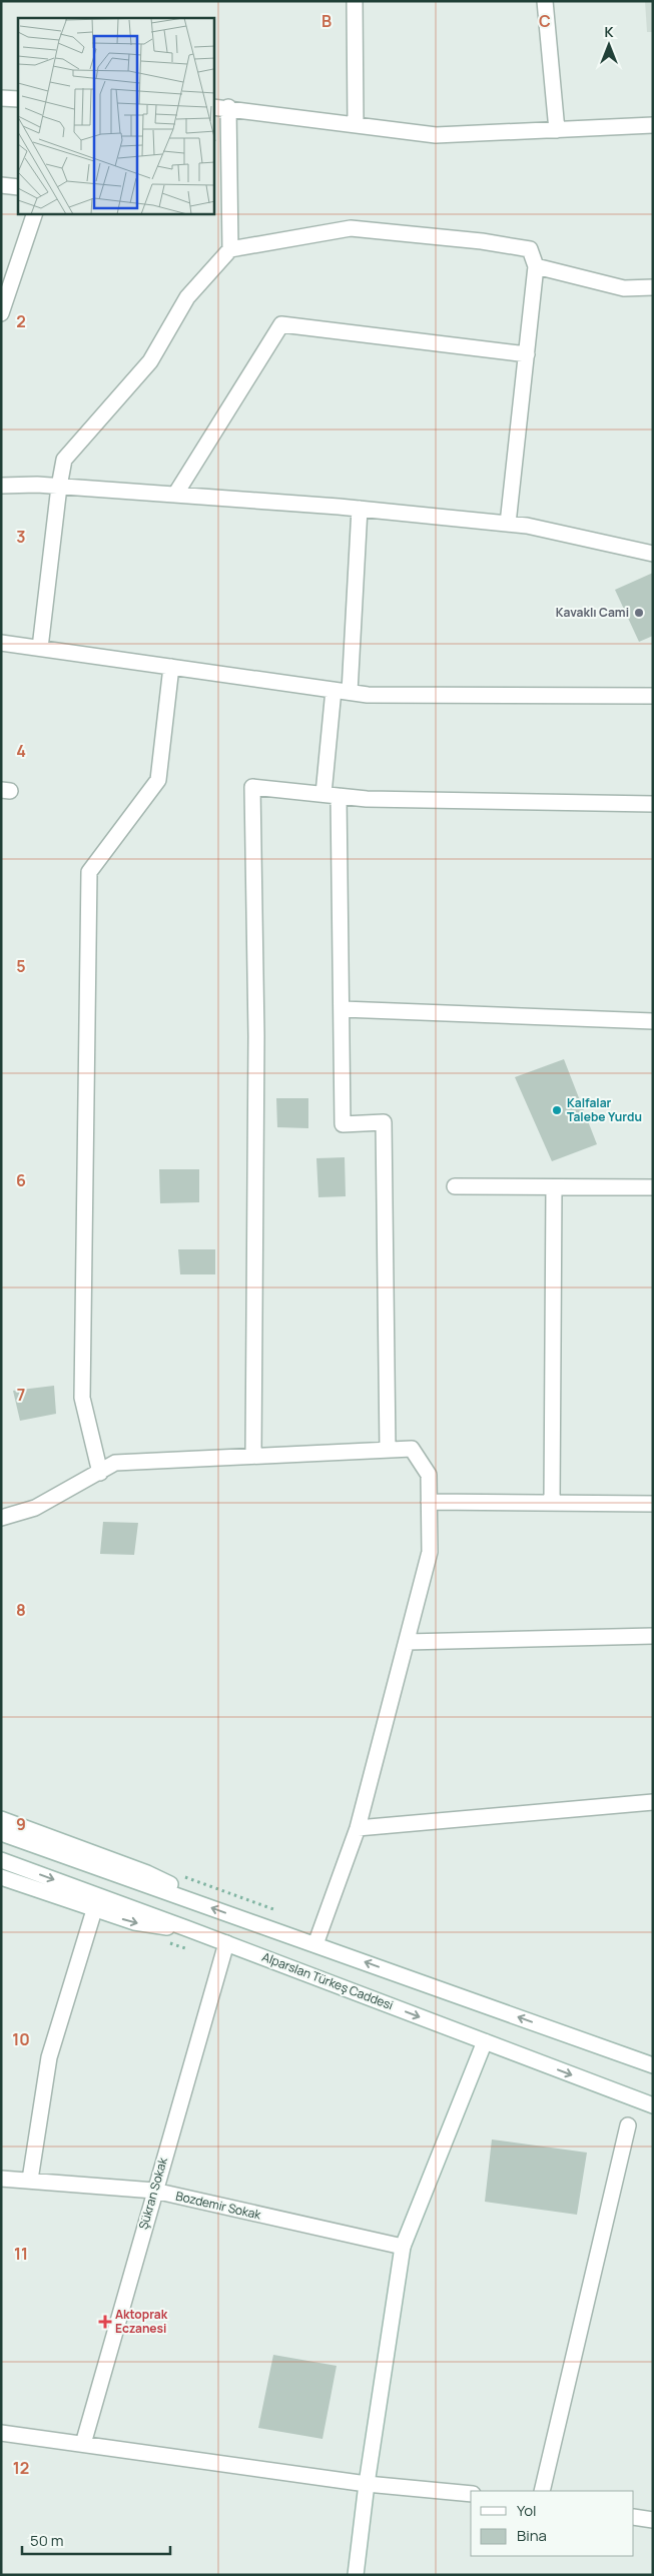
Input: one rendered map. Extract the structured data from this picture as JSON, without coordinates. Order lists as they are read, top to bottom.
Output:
{
  "streets": {
    "street": ["Alparslan Türkeş Caddesi", "Şükran Sokak", "Bozdemir Sokak"]
  },
  "crossings": [
    ["Alparslan Türkeş Caddesi", "Şükran Sokak"],
    ["Şükran Sokak", "Bozdemir Sokak"]
  ],
  "places": {
    "other": ["Kavaklı Cami", "Kalfalar Talebe Yurdu"],
    "health": ["Aktoprak Eczanesi"]
  },
  "legend": ["Yol", "Bina"],
  "scale_bar": "50 m",
  "north": "top",
  "grid": {
    "columns": ["B", "C"],
    "rows": [
      "2",
      "3",
      "4",
      "5",
      "6",
      "7",
      "8",
      "9",
      "10",
      "11",
      "12"
    ]
  }
}
